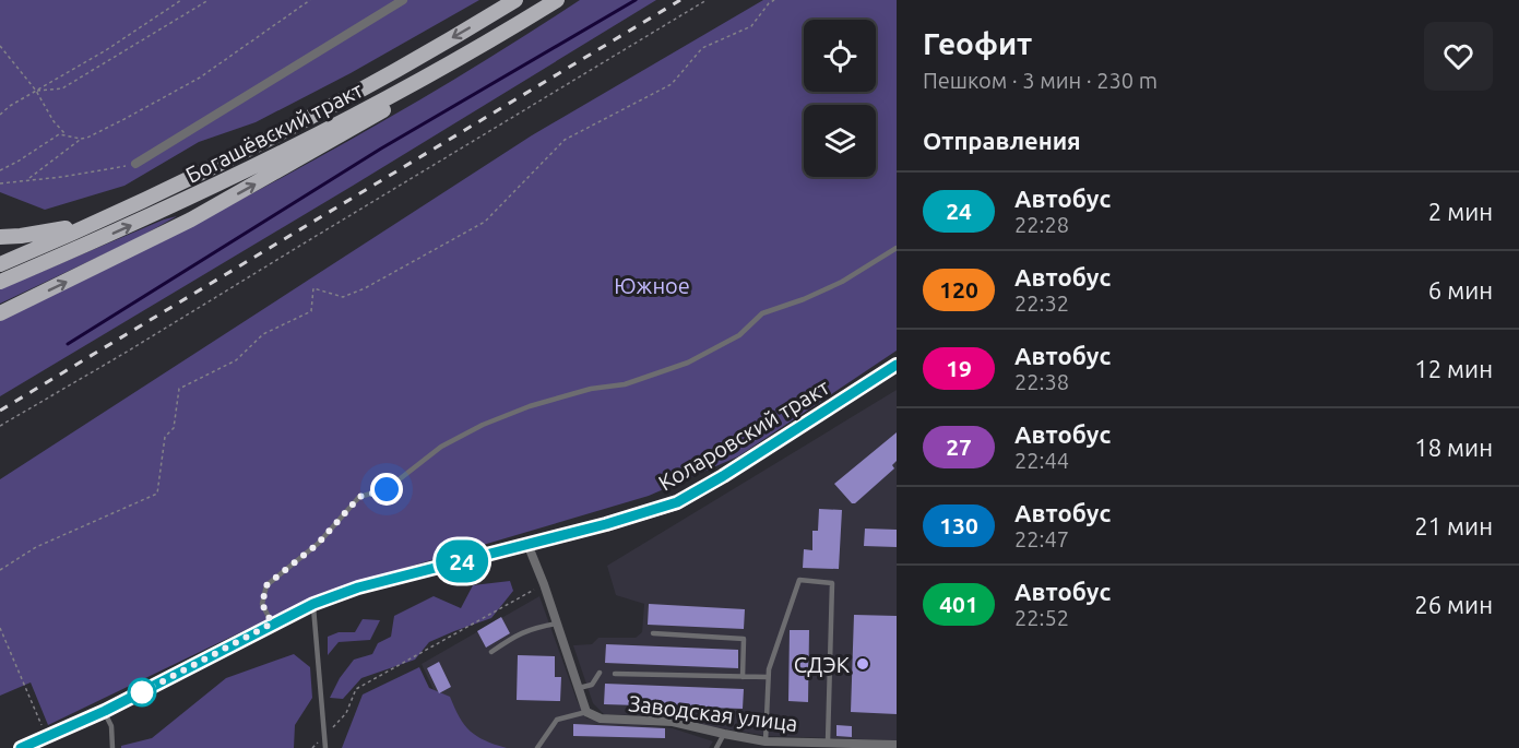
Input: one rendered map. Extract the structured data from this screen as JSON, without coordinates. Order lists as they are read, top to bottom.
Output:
{
  "streets": {
    "main road": ["Богашёвский тракт", "Коларовский тракт"],
    "street": ["Заводская улица"]
  },
  "parks": ["Южное"],
  "places": ["СДЭК"],
  "lines": ["bus line 24"],
  "page": {
    "on_map": "24",
    "heading": [
      ["Геофит", "Пешком · 3 мин · 230 m"],
      "Отправления"
    ],
    "list": [
      {
        "mark": "24",
        "name": "Автобус",
        "note": "22:28",
        "value": "2 мин"
      },
      {
        "mark": "120",
        "name": "Автобус",
        "note": "22:32",
        "value": "6 мин"
      },
      {
        "mark": "19",
        "name": "Автобус",
        "note": "22:38",
        "value": "12 мин"
      },
      {
        "mark": "27",
        "name": "Автобус",
        "note": "22:44",
        "value": "18 мин"
      },
      {
        "mark": "130",
        "name": "Автобус",
        "note": "22:47",
        "value": "21 мин"
      },
      {
        "mark": "401",
        "name": "Автобус",
        "note": "22:52",
        "value": "26 мин"
      }
    ]
  }
}
